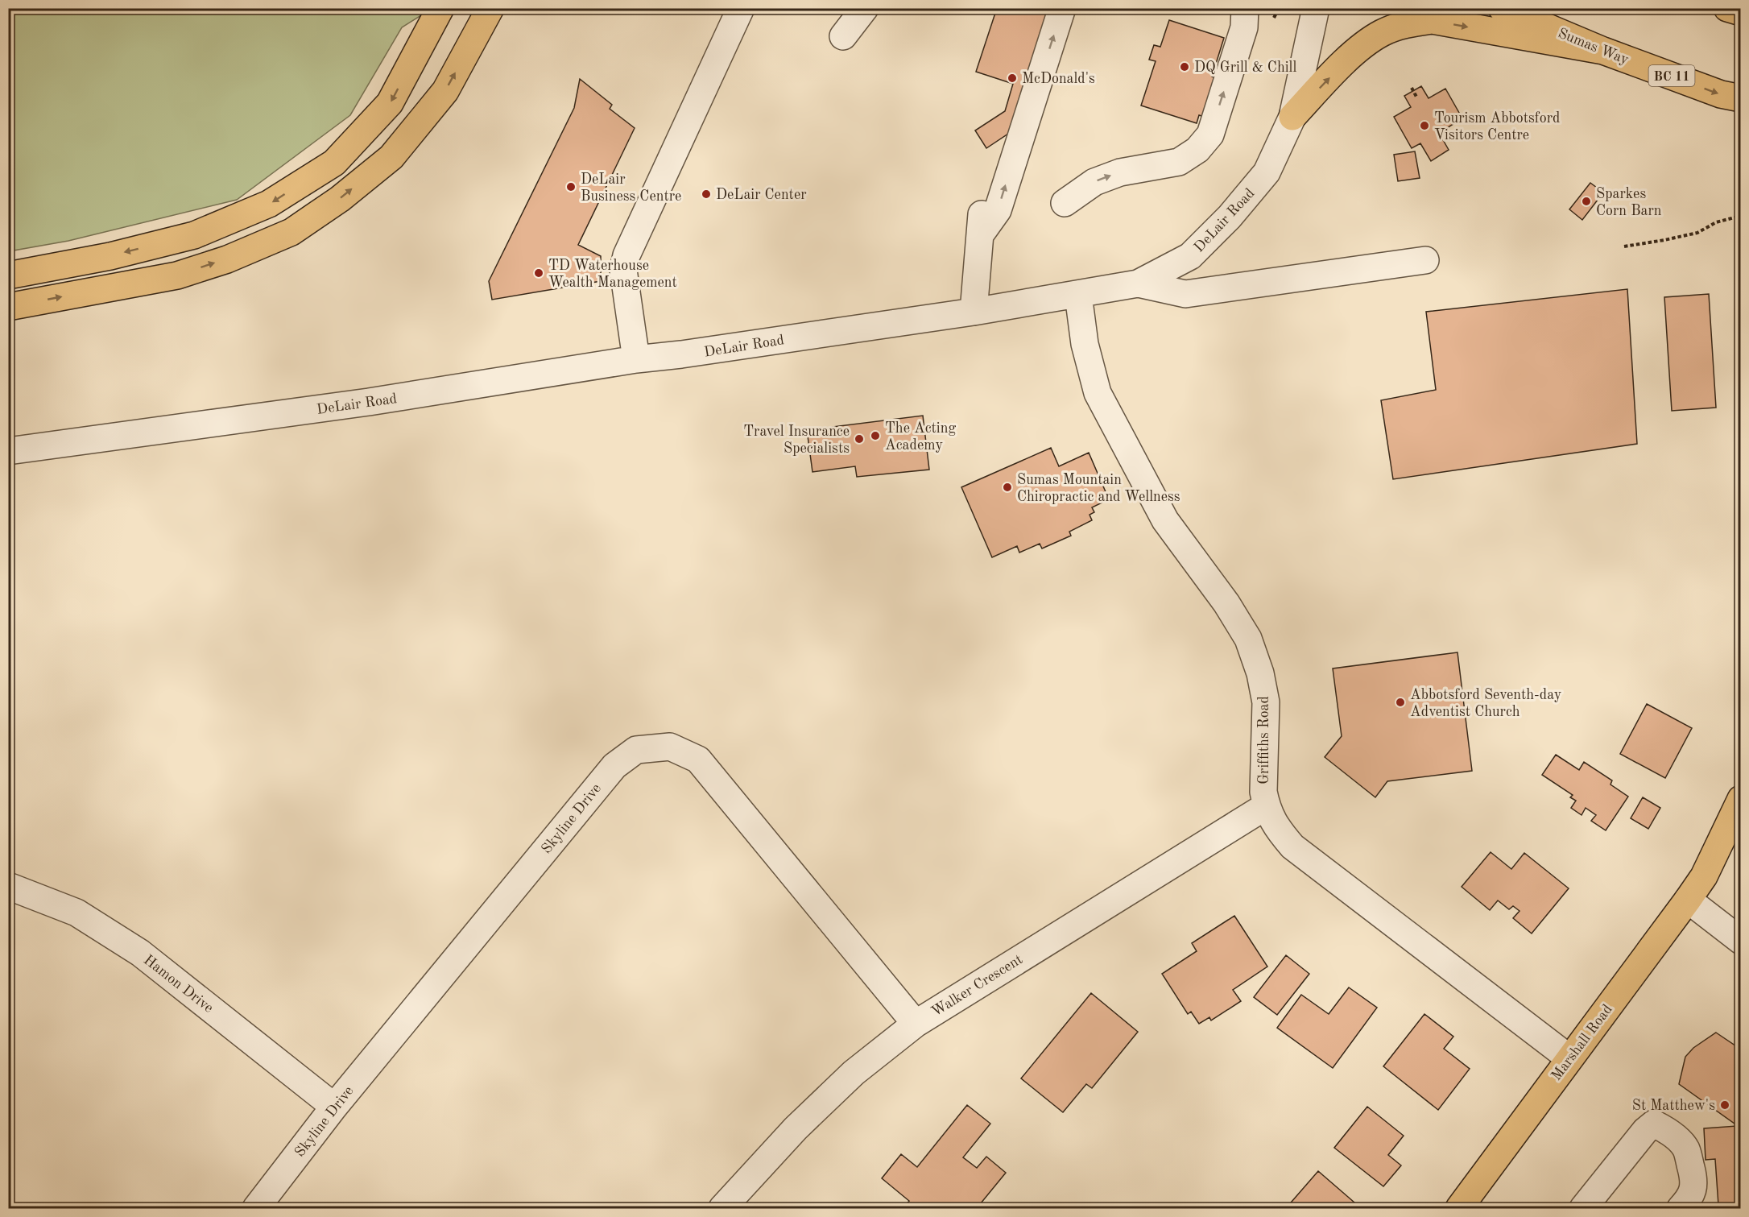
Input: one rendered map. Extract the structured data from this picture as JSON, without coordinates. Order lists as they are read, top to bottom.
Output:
{
  "streets": {
    "main road": ["Sumas Way", "BC 11", "Marshall Road"],
    "street": [
      "DeLair Road",
      "Griffiths Road",
      "Skyline Drive",
      "Hamon Drive",
      "Walker Crescent"
    ]
  },
  "crossings": [
    ["DeLair Road", "Griffiths Road"],
    ["Griffiths Road", "Walker Crescent"],
    ["Griffiths Road", "Marshall Road"],
    ["Skyline Drive", "Hamon Drive"],
    ["Skyline Drive", "Walker Crescent"]
  ],
  "one_way": ["Sumas Way"],
  "places": [
    "DQ Grill & Chill",
    "McDonald's",
    "Tourism Abbotsford Visitors Centre",
    "DeLair Business Centre",
    "DeLair Center",
    "Sparkes Corn Barn",
    "TD Waterhouse Wealth Management",
    "The Acting Academy",
    "Travel Insurance Specialists",
    "Sumas Mountain Chiropractic and Wellness",
    "Abbotsford Seventh-day Adventist Church",
    "St Matthew's"
  ]
}
